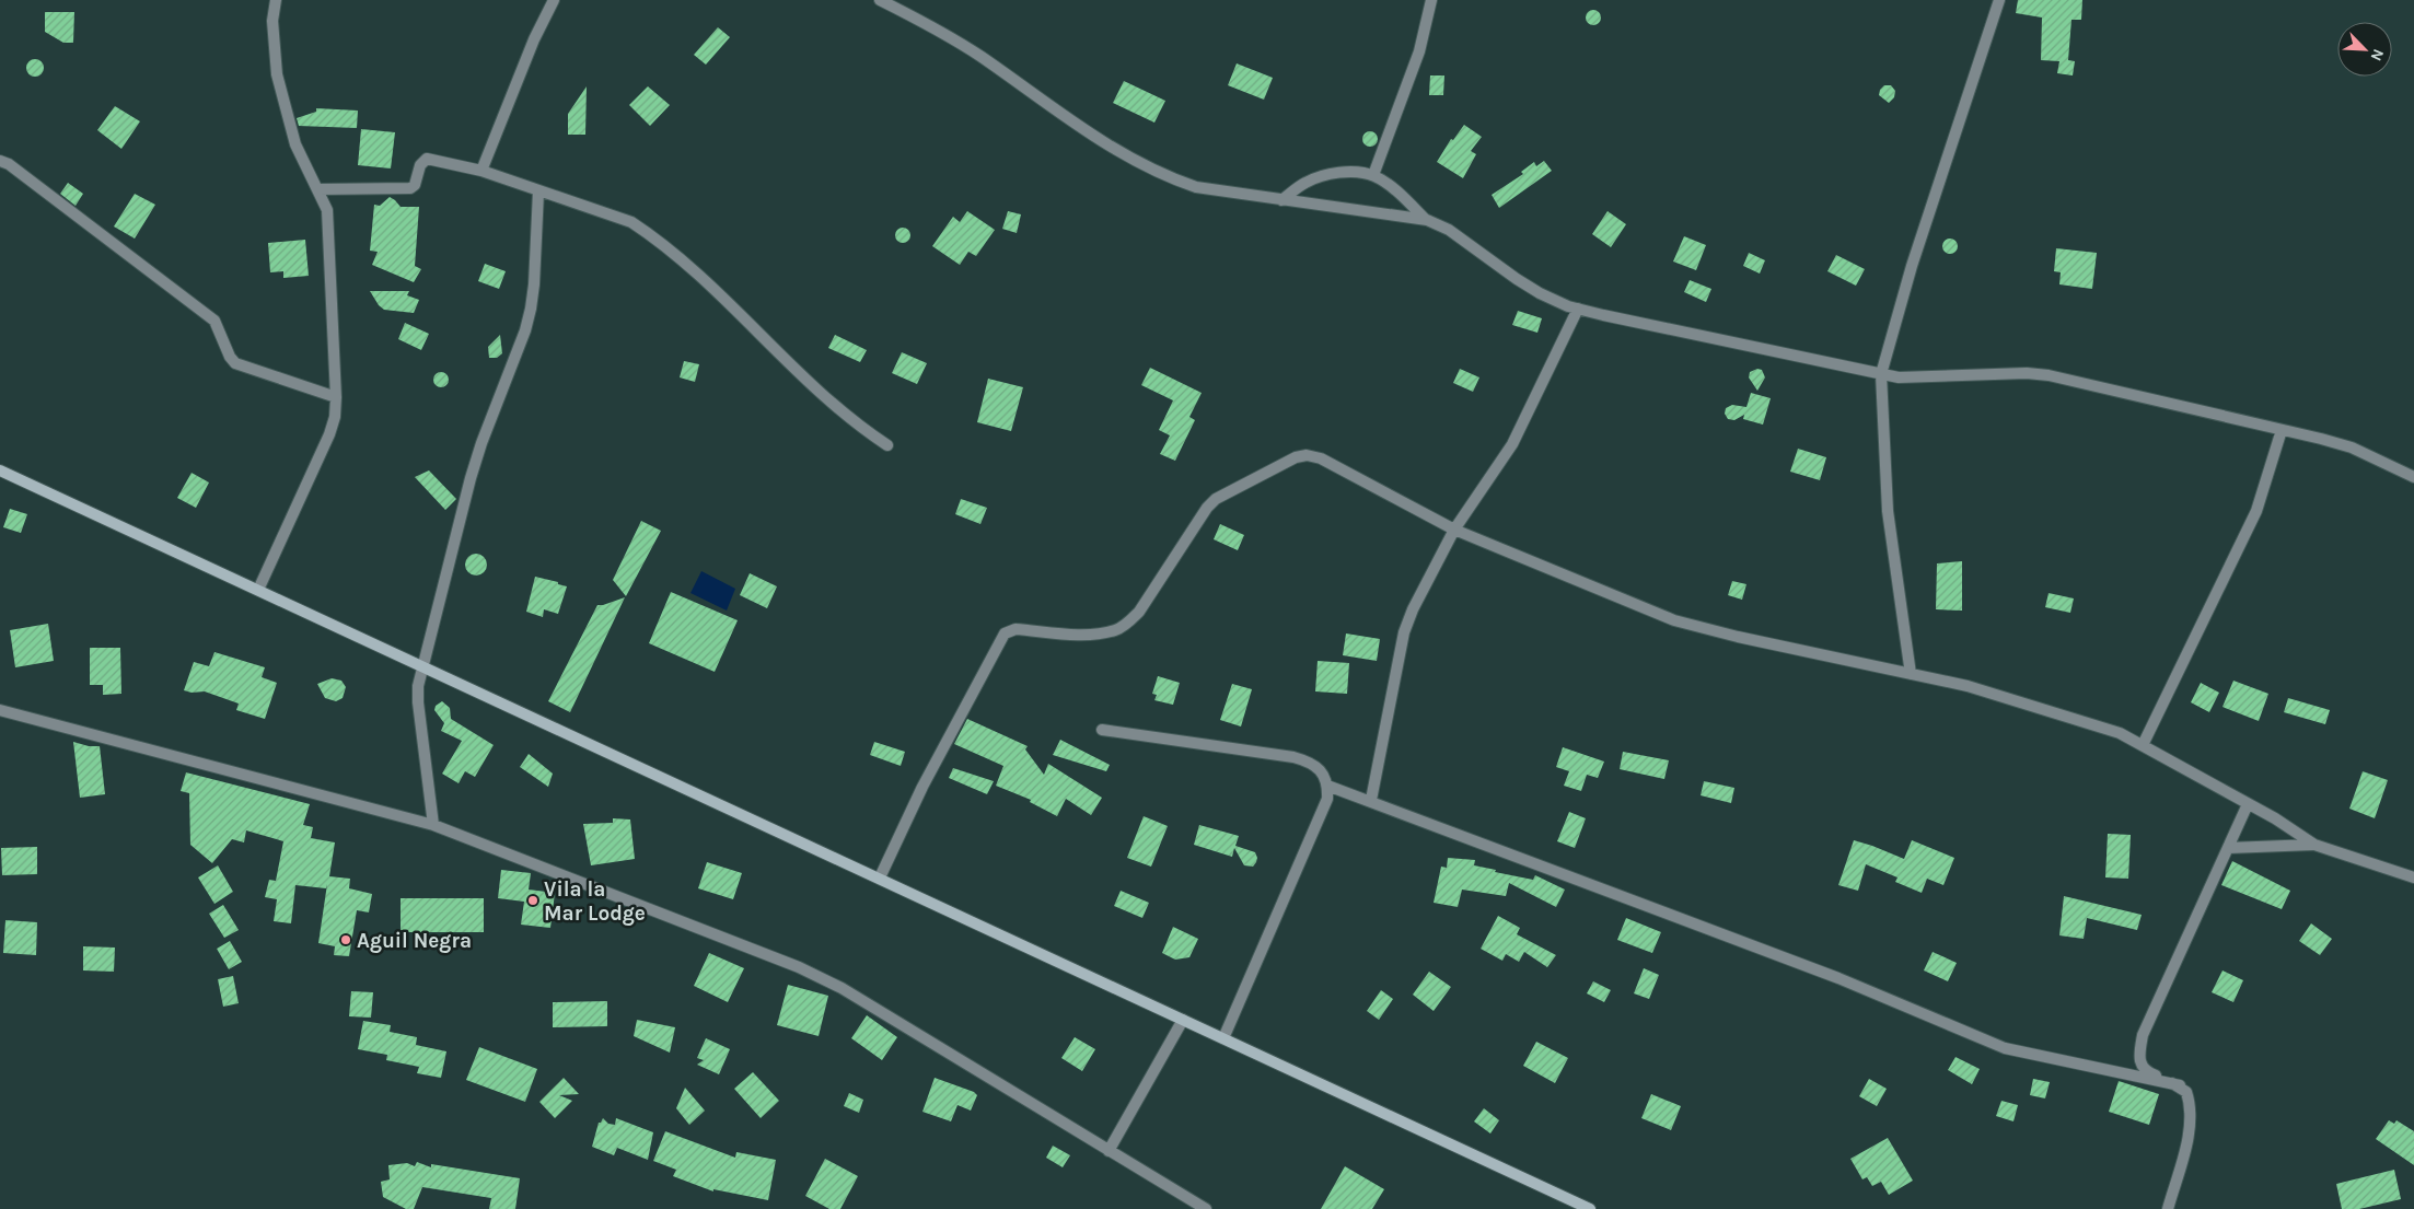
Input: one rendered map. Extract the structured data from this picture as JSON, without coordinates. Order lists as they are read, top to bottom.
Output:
{
  "places": ["Vila la Mar Lodge", "Aguil Negra"],
  "north": "bottom right"
}
